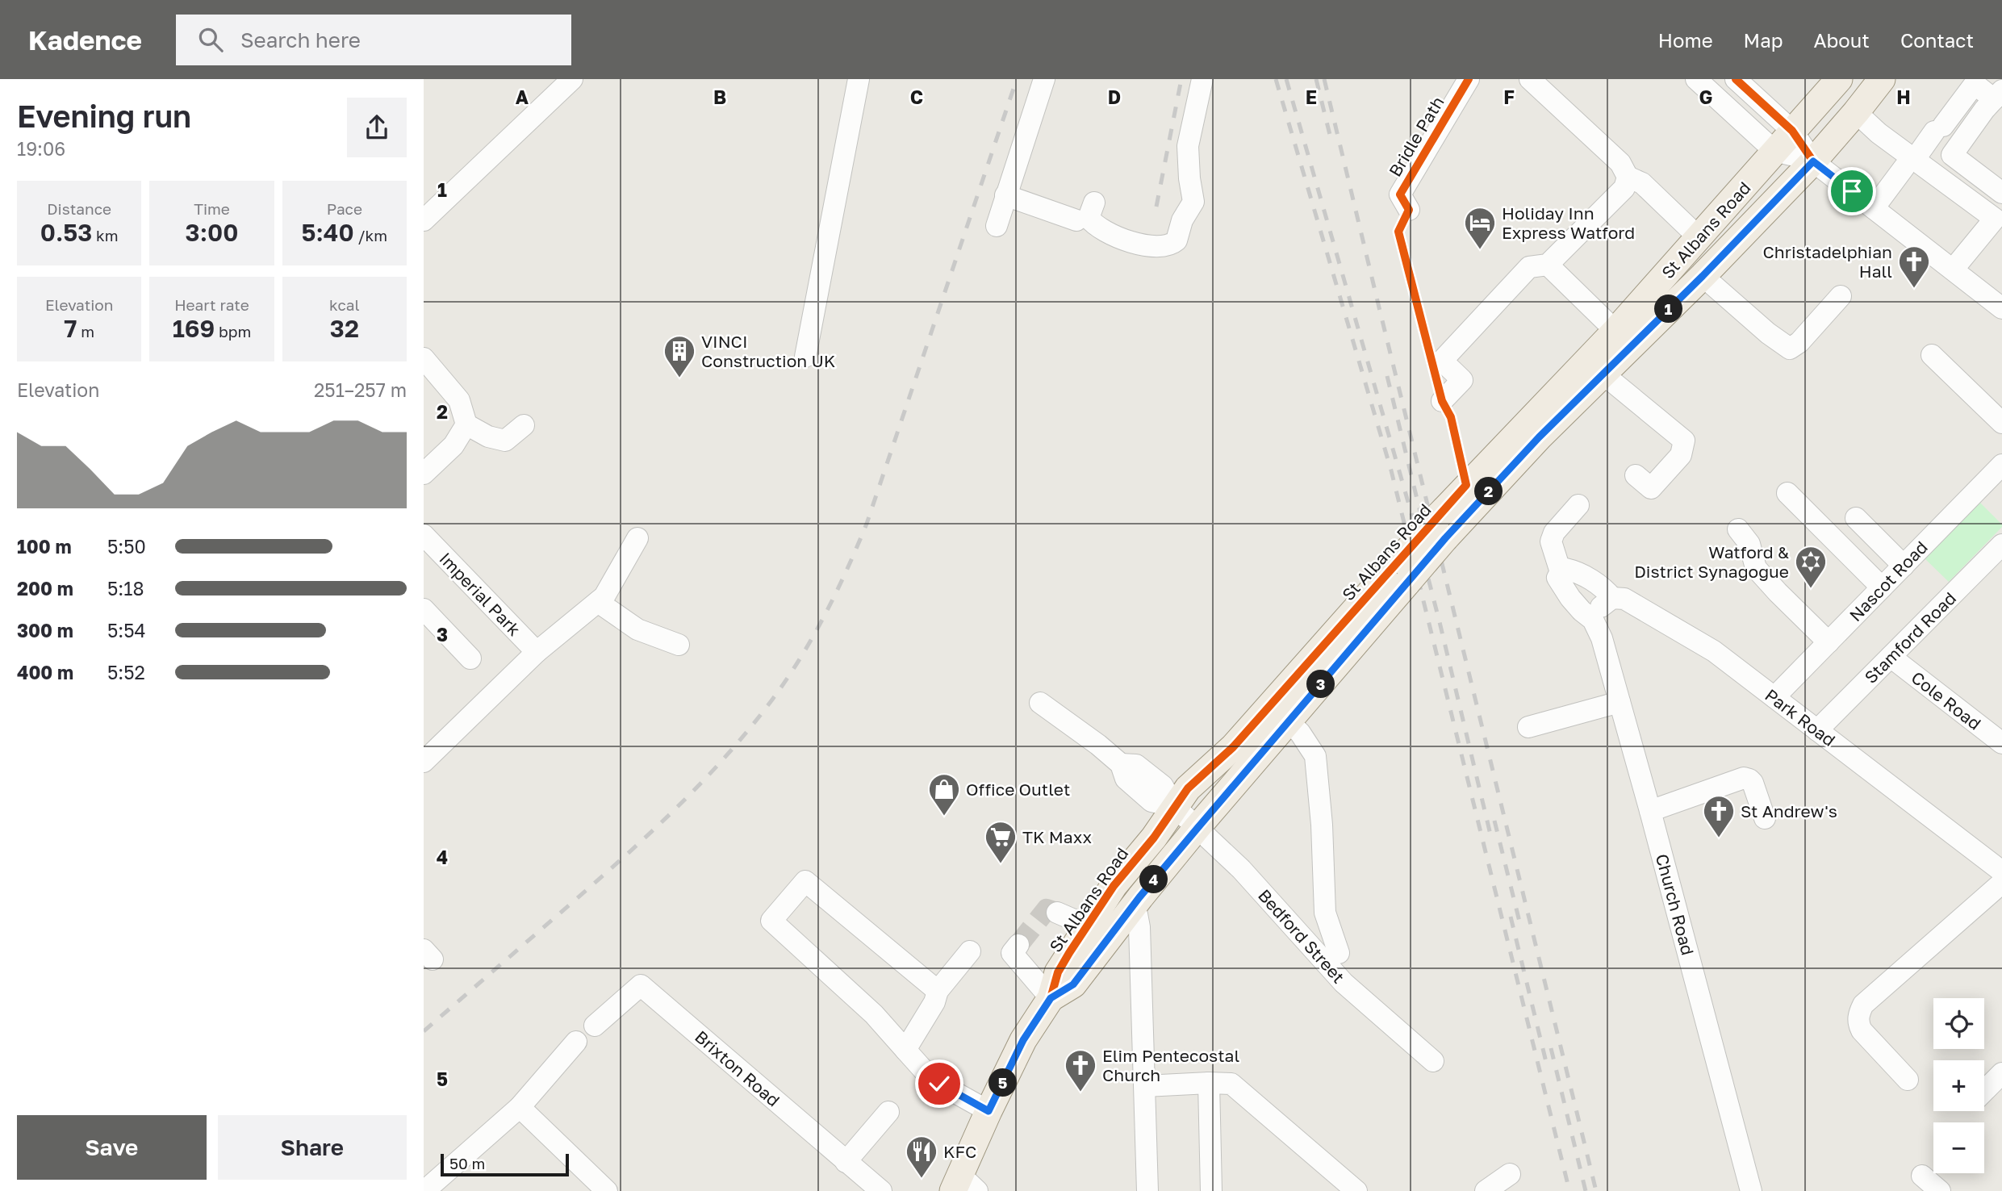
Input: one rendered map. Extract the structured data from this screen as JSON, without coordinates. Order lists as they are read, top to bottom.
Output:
{
  "streets": {
    "main road": ["St Albans Road"],
    "street": [
      "Bridle Path",
      "Nascot Road",
      "Imperial Park",
      "Stamford Road",
      "Cole Road",
      "Park Road",
      "Church Road",
      "Bedford Street",
      "Brixton Road"
    ]
  },
  "crossings": [
    ["St Albans Road", "Bedford Street"],
    ["Nascot Road", "Park Road"],
    ["Stamford Road", "Cole Road"],
    ["Stamford Road", "Park Road"]
  ],
  "places": {
    "hotel": ["Holiday Inn Express Watford"],
    "church": ["Christadelphian Hall", "St Andrew's", "Elim Pentecostal Church"],
    "building": ["VINCI Construction UK"],
    "synagogue": ["Watford & District Synagogue"],
    "shop": ["Office Outlet"],
    "supermarket": ["TK Maxx"],
    "restaurant": ["KFC"]
  },
  "scale_bar": "50 m",
  "page": {
    "header": "Kadence",
    "search": "Search here",
    "nav": [
      "Home",
      "Map",
      "About",
      "Contact"
    ],
    "heading": ["Evening run", "19:06"],
    "stats": [
      ["Distance", "0.53 km"],
      ["Time", "3:00"],
      ["Pace", "5:40 /km"],
      ["Elevation", "7 m"],
      ["Heart rate", "169 bpm"],
      ["kcal", "32"]
    ],
    "pins": [
      "1",
      "2",
      "3",
      "4",
      "5"
    ],
    "chart": ["Elevation", "251–257 m"],
    "list": [
      {
        "name": "100 m",
        "note": "5:50"
      },
      {
        "name": "200 m",
        "note": "5:18"
      },
      {
        "name": "300 m",
        "note": "5:54"
      },
      {
        "name": "400 m",
        "note": "5:52"
      }
    ],
    "map_buttons": ["+", "−"],
    "buttons": ["Save", "Share"],
    "scale": "50 m"
  },
  "grid": {
    "columns": [
      "A",
      "B",
      "C",
      "D",
      "E",
      "F",
      "G",
      "H"
    ],
    "rows": [
      "1",
      "2",
      "3",
      "4",
      "5"
    ]
  }
}
